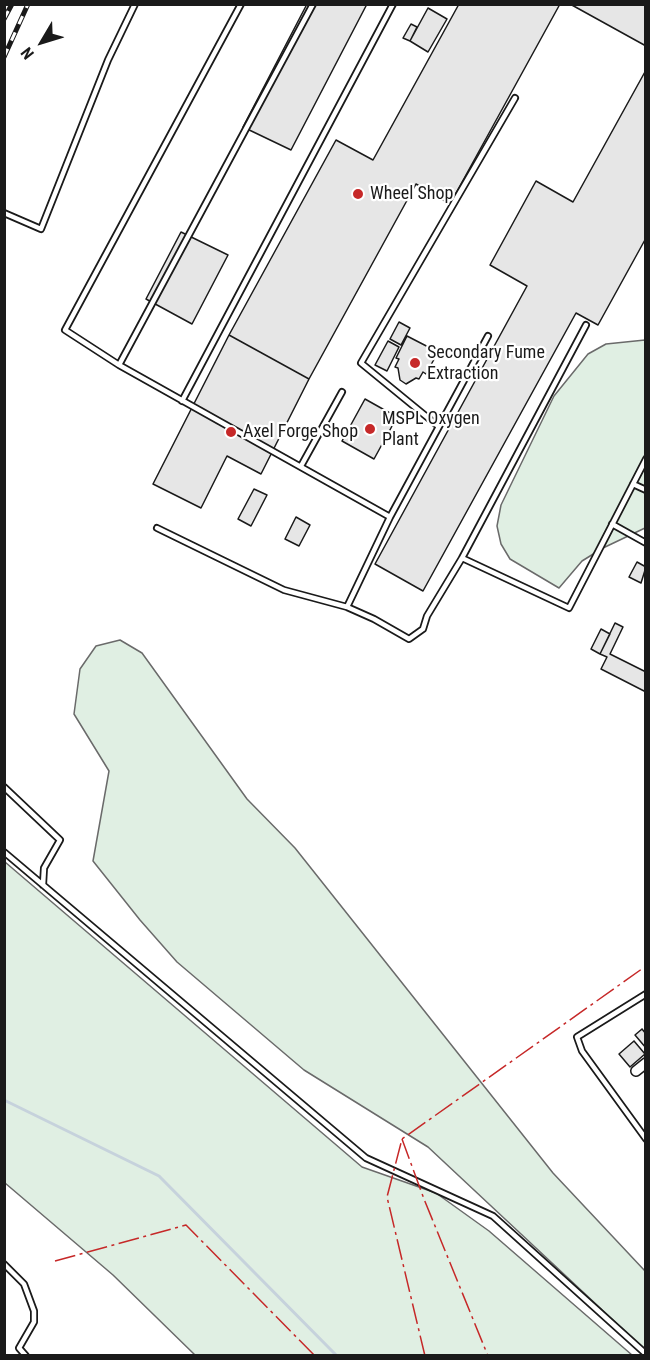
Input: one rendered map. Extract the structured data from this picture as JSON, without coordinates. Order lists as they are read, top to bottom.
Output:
{
  "places": [
    "Wheel Shop",
    "Secondary Fume Extraction",
    "MSPL Oxygen Plant",
    "Axel Forge Shop"
  ],
  "north": "bottom left"
}
